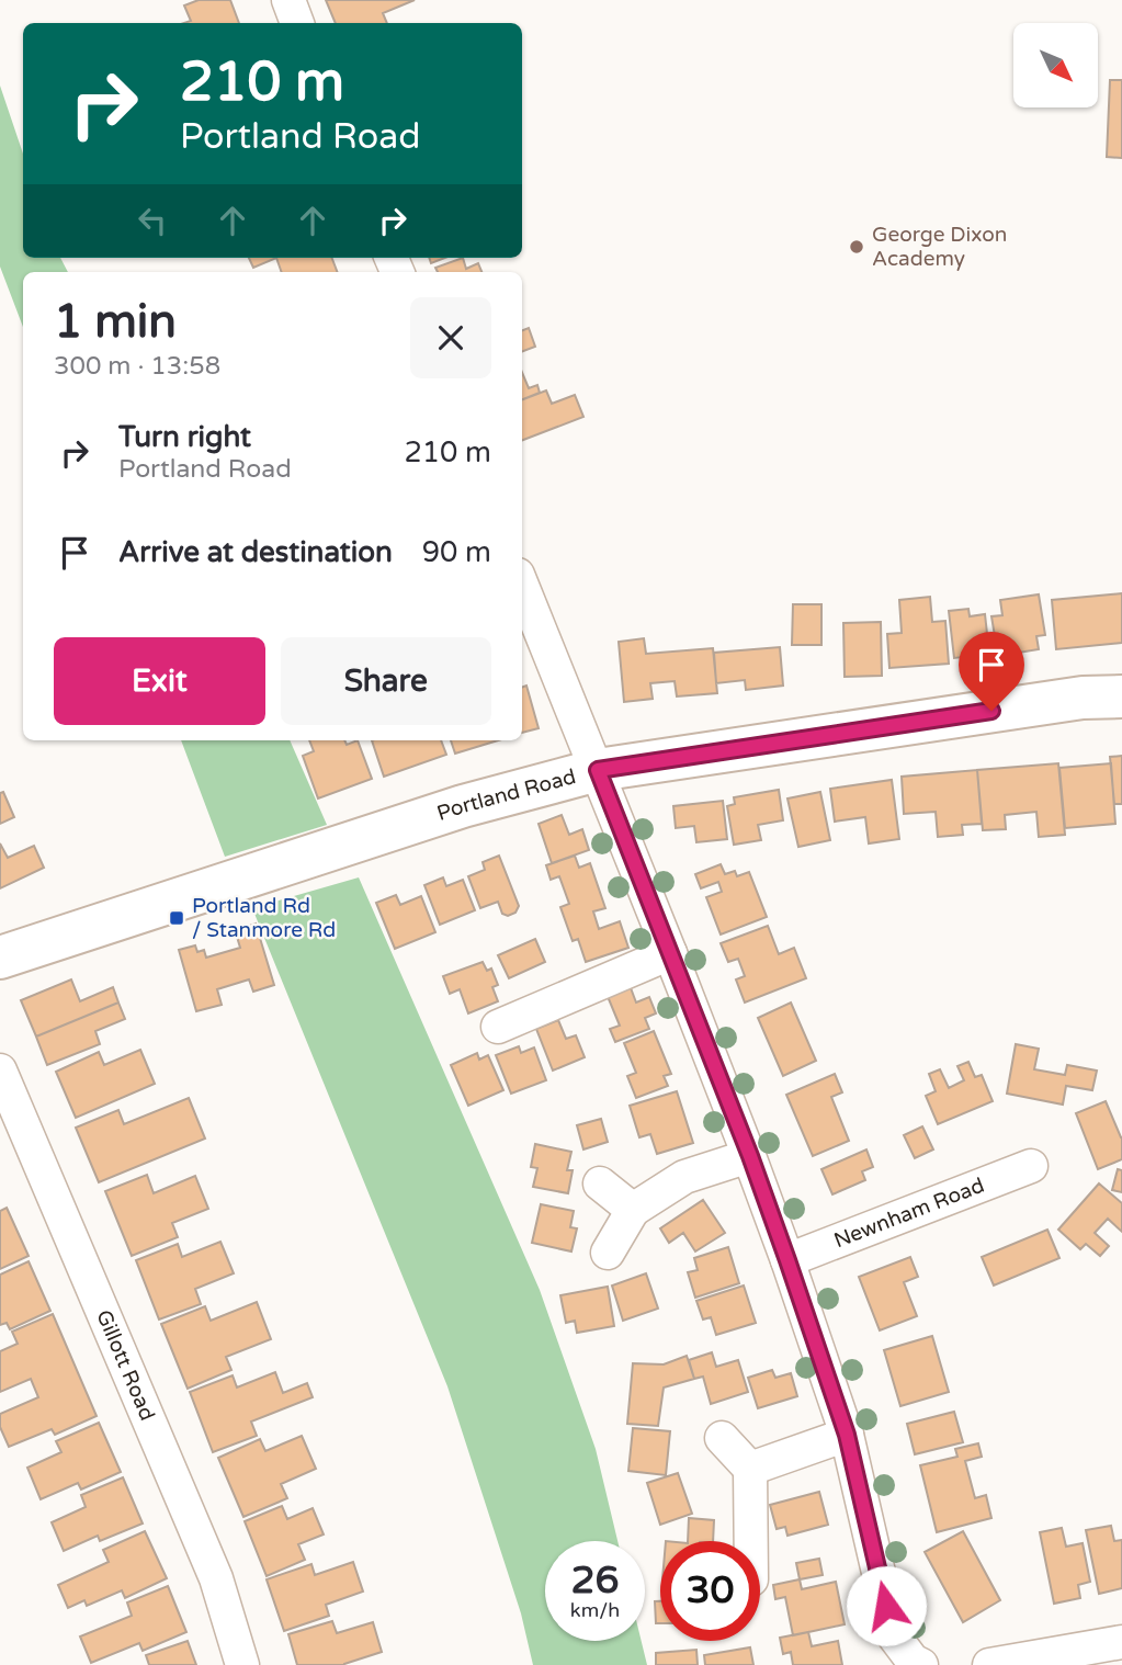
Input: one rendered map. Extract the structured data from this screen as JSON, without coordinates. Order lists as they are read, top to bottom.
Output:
{
  "streets": {
    "main road": ["Portland Road"],
    "street": ["Newnham Road", "Gillott Road"]
  },
  "places": {
    "other": ["George Dixon Academy"],
    "transit": ["Portland Rd / Stanmore Rd"]
  },
  "north": "bottom right",
  "page": {
    "turn": ["210 m", "Portland Road"],
    "heading": ["1 min", "300 m · 13:58"],
    "list": [
      {
        "name": "Turn right",
        "note": "Portland Road",
        "value": "210 m"
      },
      {
        "name": "Arrive at destination",
        "value": "90 m"
      }
    ],
    "buttons": ["Exit", "Share"],
    "speed": "26 km/h",
    "limit": "30"
  }
}
